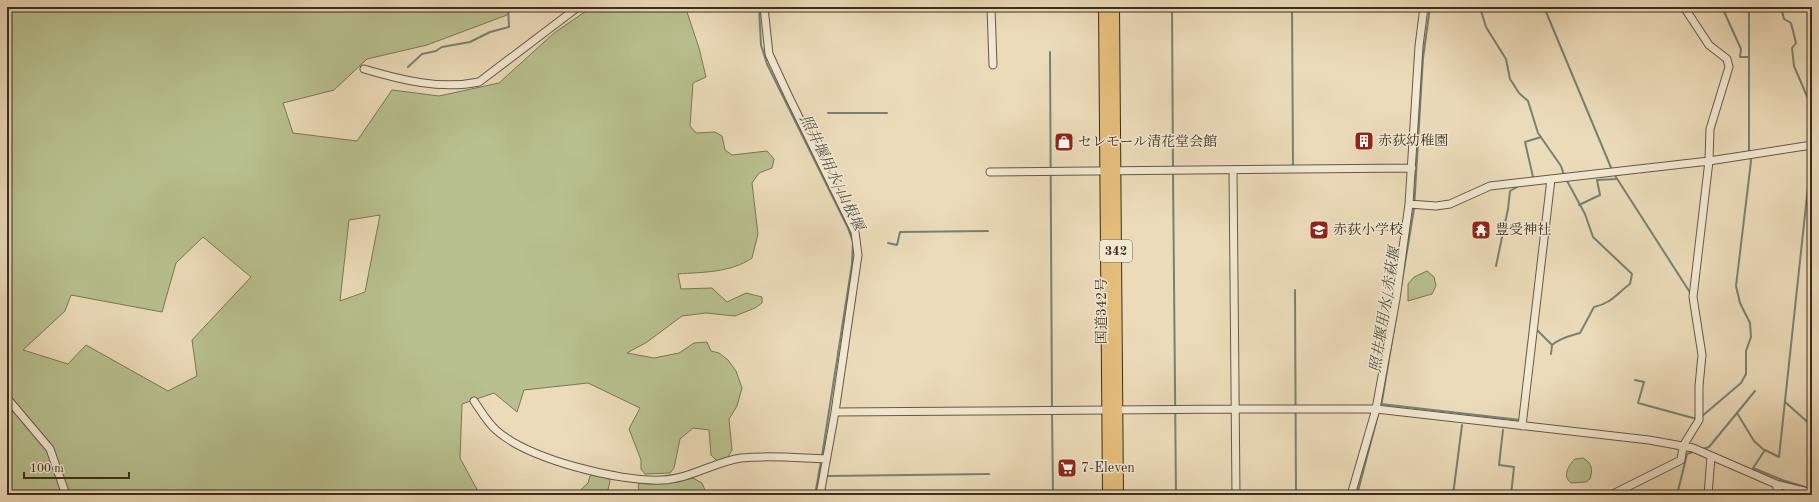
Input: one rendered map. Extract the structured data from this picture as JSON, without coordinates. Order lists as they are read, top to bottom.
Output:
{
  "streets": {
    "highway": ["342", "国道342号"]
  },
  "water": ["照井堰用水/山根堰", "照井堰用水/赤萩堰"],
  "places": {
    "building": ["赤荻幼稚園"],
    "shop": ["セレモール清花堂会館"],
    "school or university": ["赤荻小学校"],
    "temple": ["豊受神社"],
    "supermarket": ["7-Eleven"]
  },
  "scale_bar": "100 m"
}
